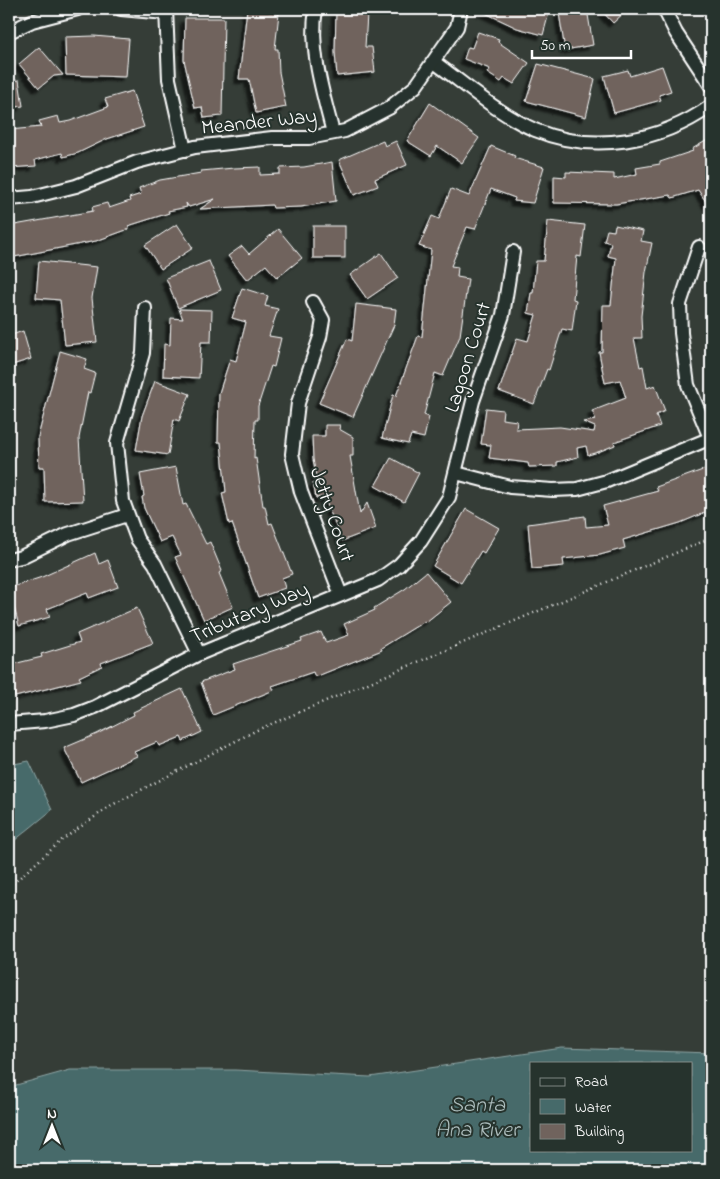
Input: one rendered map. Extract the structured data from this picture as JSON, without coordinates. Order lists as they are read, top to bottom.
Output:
{
  "streets": {
    "street": [
      "Meander Way",
      "Lagoon Court",
      "Jetty Court",
      "Tributary Way"
    ]
  },
  "crossings": [
    ["Lagoon Court", "Tributary Way"],
    ["Jetty Court", "Tributary Way"]
  ],
  "water": ["Santa Ana River"],
  "legend": ["Road", "Water", "Building"],
  "scale_bar": "50 m",
  "north": "top"
}
